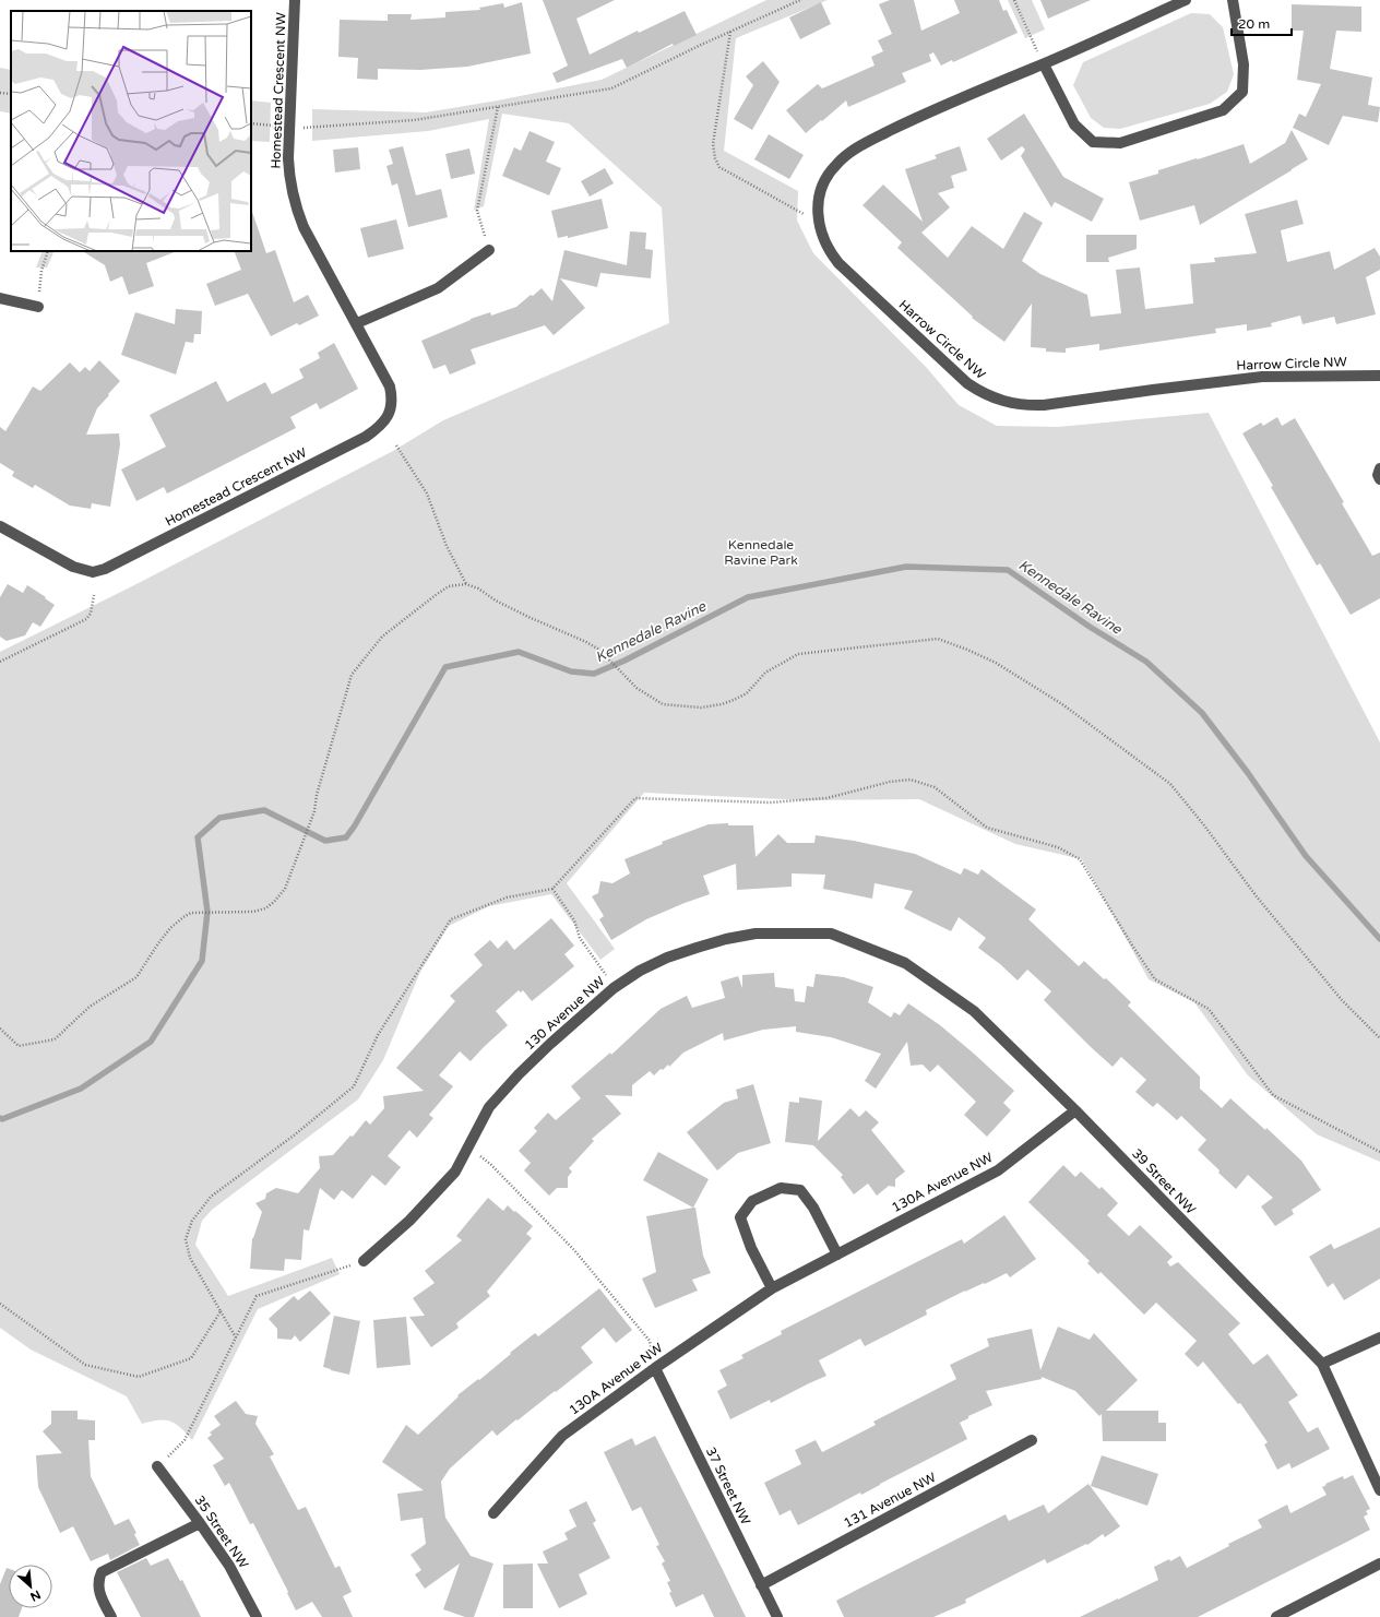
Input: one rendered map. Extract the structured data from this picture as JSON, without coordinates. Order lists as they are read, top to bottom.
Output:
{
  "streets": {
    "street": [
      "Homestead Crescent NW",
      "Harrow Circle NW",
      "130 Avenue NW",
      "39 Street NW",
      "130A Avenue NW",
      "37 Street NW",
      "131 Avenue NW",
      "35 Street NW"
    ]
  },
  "crossings": [
    ["130 Avenue NW", "39 Street NW"],
    ["39 Street NW", "130A Avenue NW"],
    ["130A Avenue NW", "37 Street NW"],
    ["37 Street NW", "131 Avenue NW"]
  ],
  "water": ["Kennedale Ravine"],
  "parks": ["Kennedale Ravine Park"],
  "scale_bar": "20 m",
  "north": "bottom right"
}
